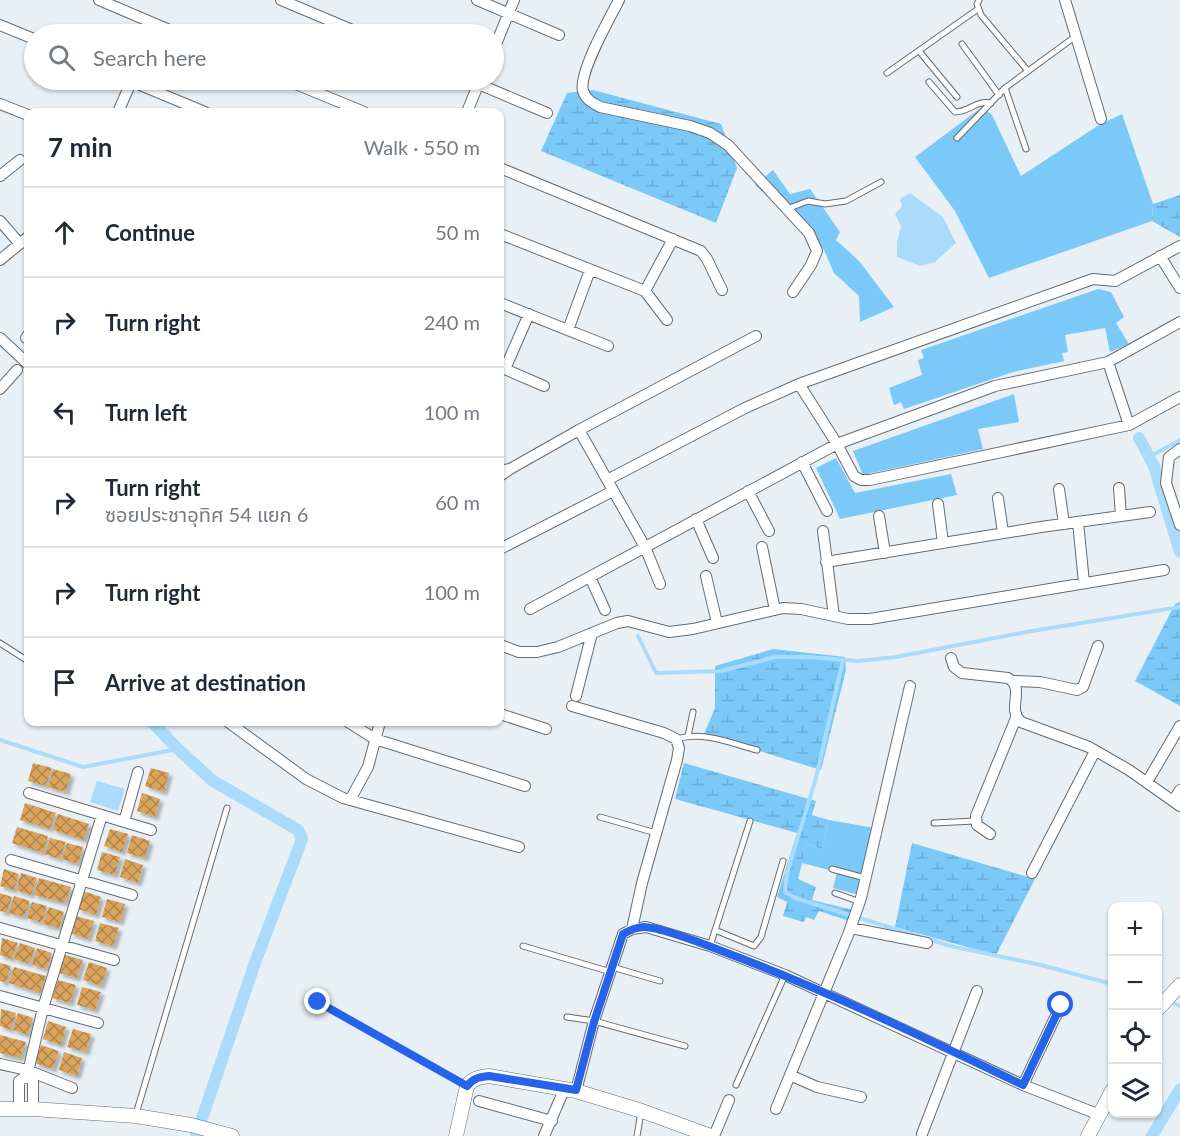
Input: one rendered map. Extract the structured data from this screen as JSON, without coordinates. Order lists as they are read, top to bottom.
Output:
{
  "page": {
    "search": "Search here",
    "heading": ["7 min", "Walk · 550 m"],
    "list": [
      ["Continue", "50 m"],
      ["Turn right", "240 m"],
      ["Turn left", "100 m"],
      ["Turn right", "ซอยประชาอุทิศ 54 แยก 6", "60 m"],
      ["Turn right", "100 m"],
      "Arrive at destination"
    ],
    "map_buttons": ["+", "−"]
  }
}
